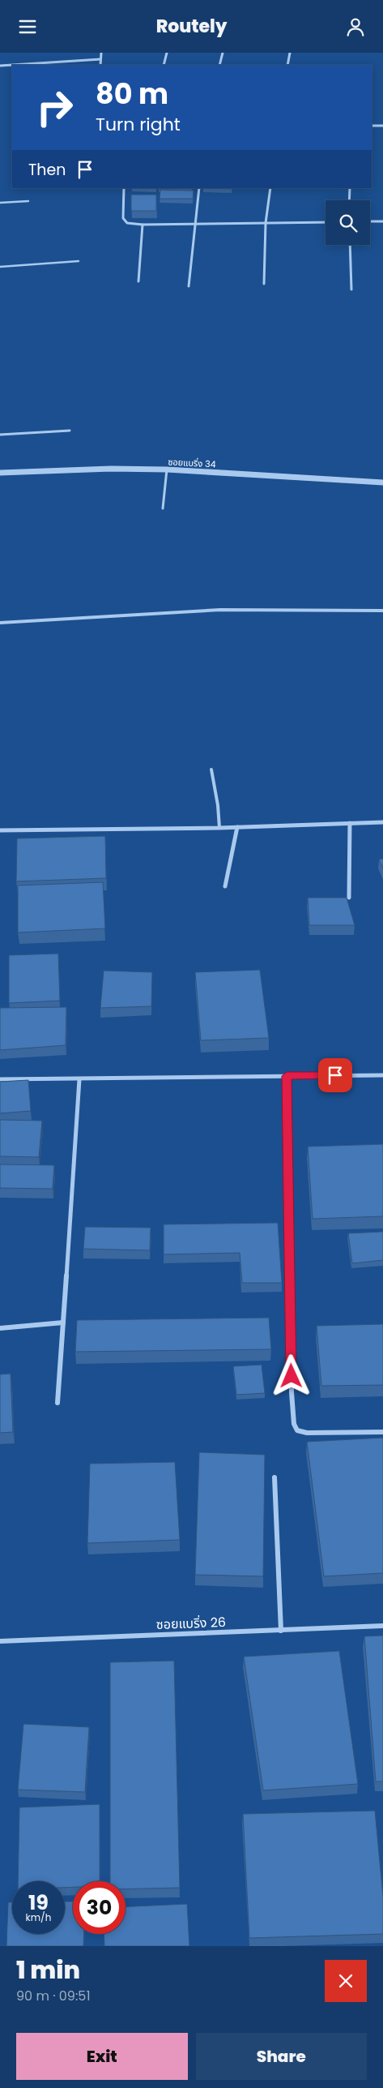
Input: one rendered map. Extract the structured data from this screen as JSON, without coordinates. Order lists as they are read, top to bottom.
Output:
{
  "streets": {
    "street": ["ซอยแบริ่ง 34", "ซอยแบริ่ง 26"]
  },
  "page": {
    "header": "Routely",
    "turn": ["80 m", "Turn right"],
    "then": "Then",
    "speed": "19 km/h",
    "limit": "30",
    "heading": ["1 min", "90 m · 09:51"],
    "buttons": ["Exit", "Share"]
  }
}
